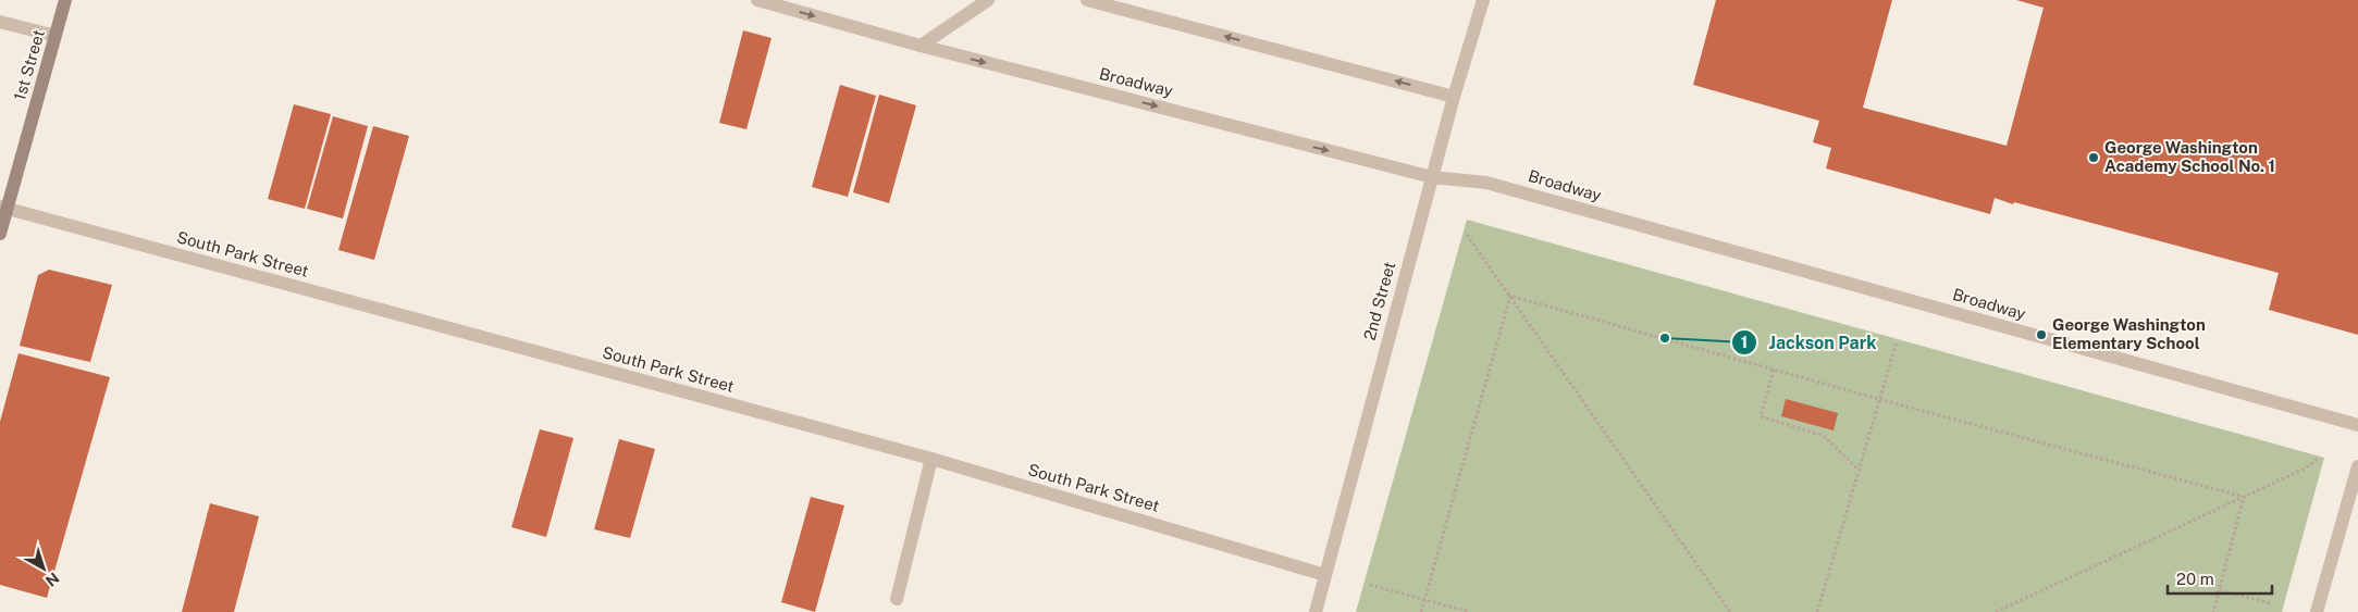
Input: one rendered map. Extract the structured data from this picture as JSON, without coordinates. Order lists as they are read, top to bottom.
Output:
{
  "streets": {
    "street": [
      "1st Street",
      "Broadway",
      "South Park Street",
      "2nd Street"
    ]
  },
  "crossings": [
    ["1st Street", "South Park Street"],
    ["Broadway", "2nd Street"],
    ["South Park Street", "2nd Street"]
  ],
  "places": ["George Washington Academy School No. 1", "George Washington Elementary School", "Jackson Park"],
  "scale_bar": "20 m",
  "north": "bottom right"
}
